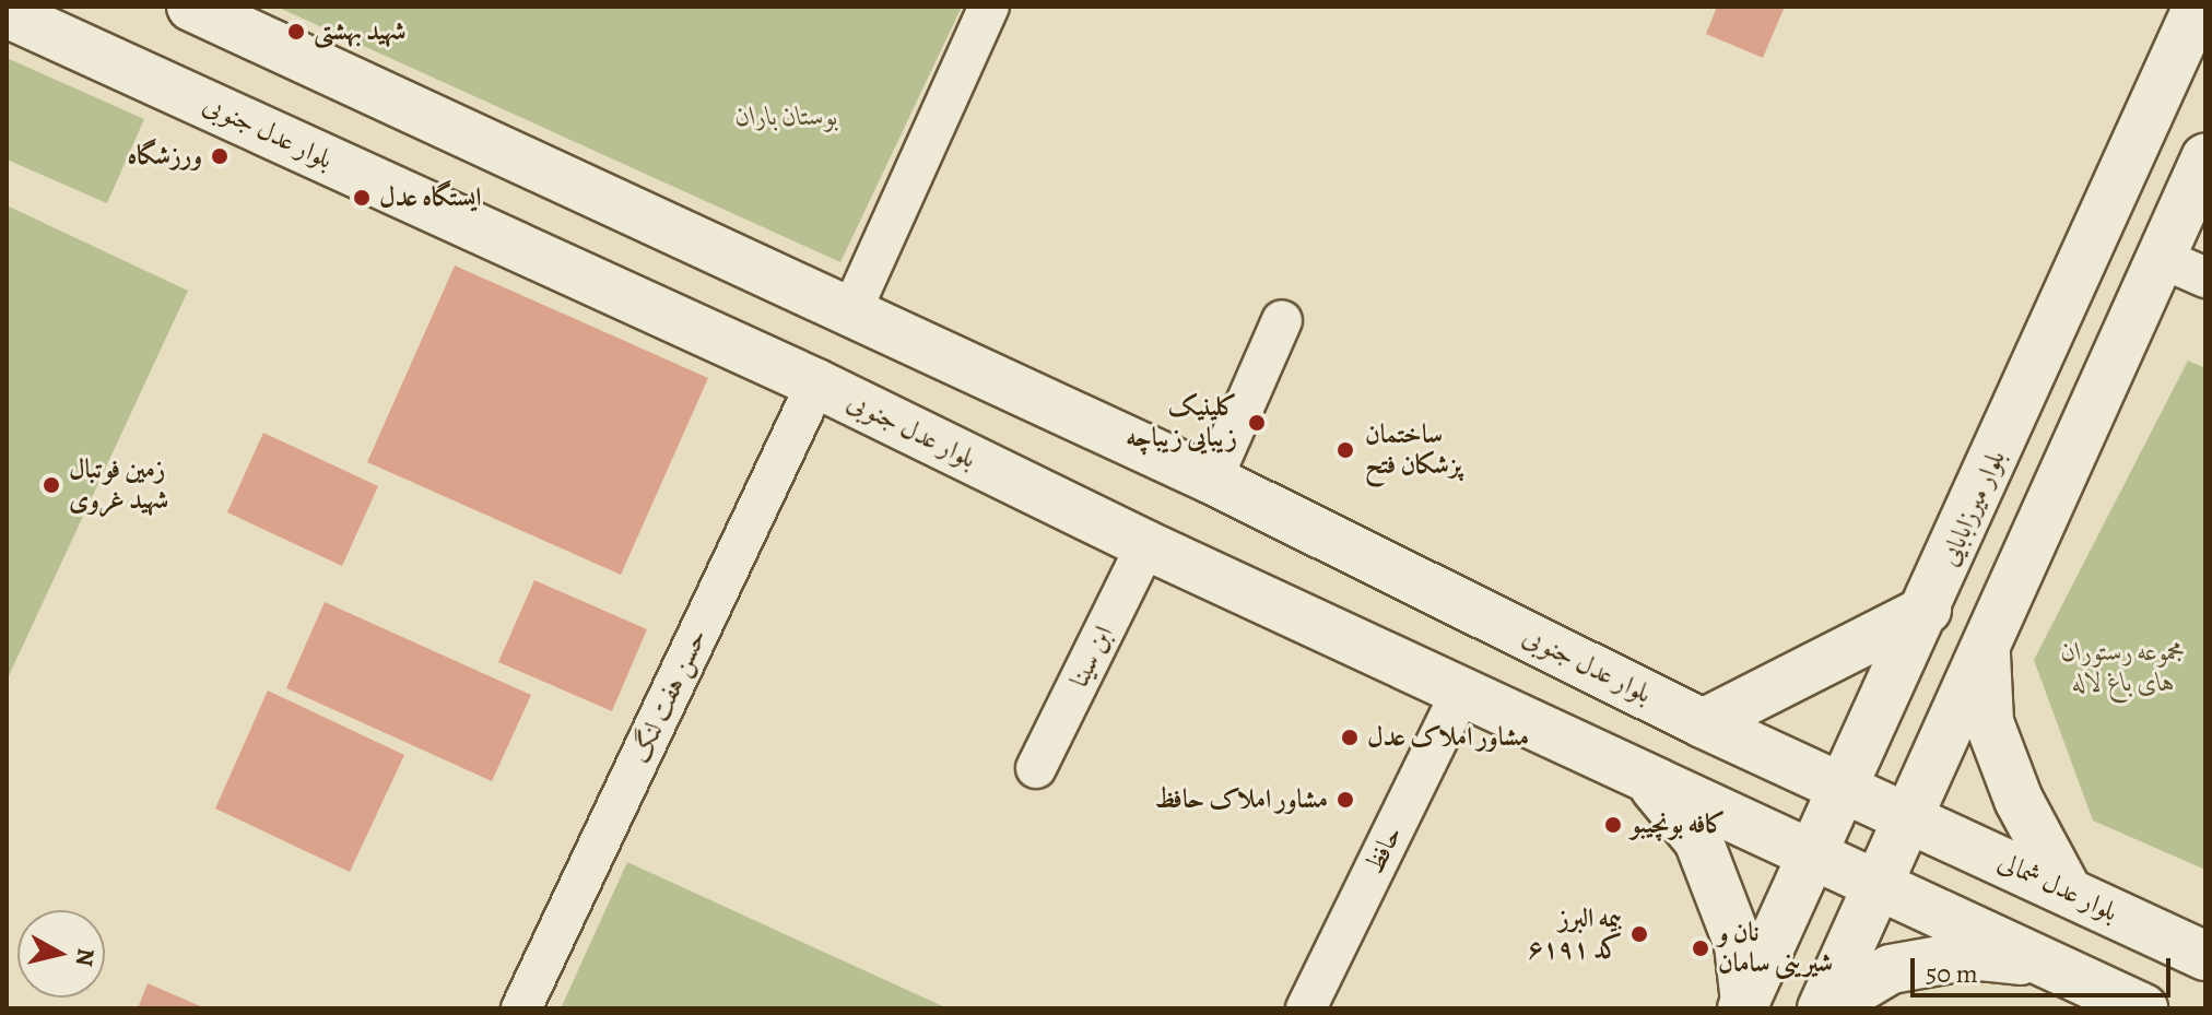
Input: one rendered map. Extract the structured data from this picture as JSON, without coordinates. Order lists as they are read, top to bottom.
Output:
{
  "streets": {
    "main road": ["بلوار عدل جنوبی", "بلوار میرزابابایی", "بلوار عدل شمالی"],
    "street": ["ابن سینا", "حسن هفت لنگ", "حافظ"]
  },
  "crossings": [
    ["بلوار عدل جنوبی", "بلوار میرزابابایی"],
    ["بلوار عدل جنوبی", "ابن سینا"],
    ["بلوار عدل جنوبی", "حسن هفت لنگ"],
    ["بلوار عدل جنوبی", "حافظ"],
    ["بلوار عدل جنوبی", "بلوار عدل شمالی"],
    ["بلوار میرزابابایی", "بلوار عدل شمالی"]
  ],
  "parks": ["بوستان باران", "مجموعه رستوران های باغ لاله"],
  "places": [
    "شهید بهشتی",
    "ورزشگاه",
    "ایستگاه عدل",
    "کلینیک زیبایی زیباچه",
    "ساختمان پزشکان فتح",
    "زمین فوتبال شهید غروی",
    "مشاور املاک عدل",
    "مشاور املاک حافظ",
    "کافه بونچیبو",
    "بیمه البرز کد ۶۱۹۱",
    "نان و شیرینی سامان"
  ],
  "scale_bar": "50 m",
  "north": "right"
}
